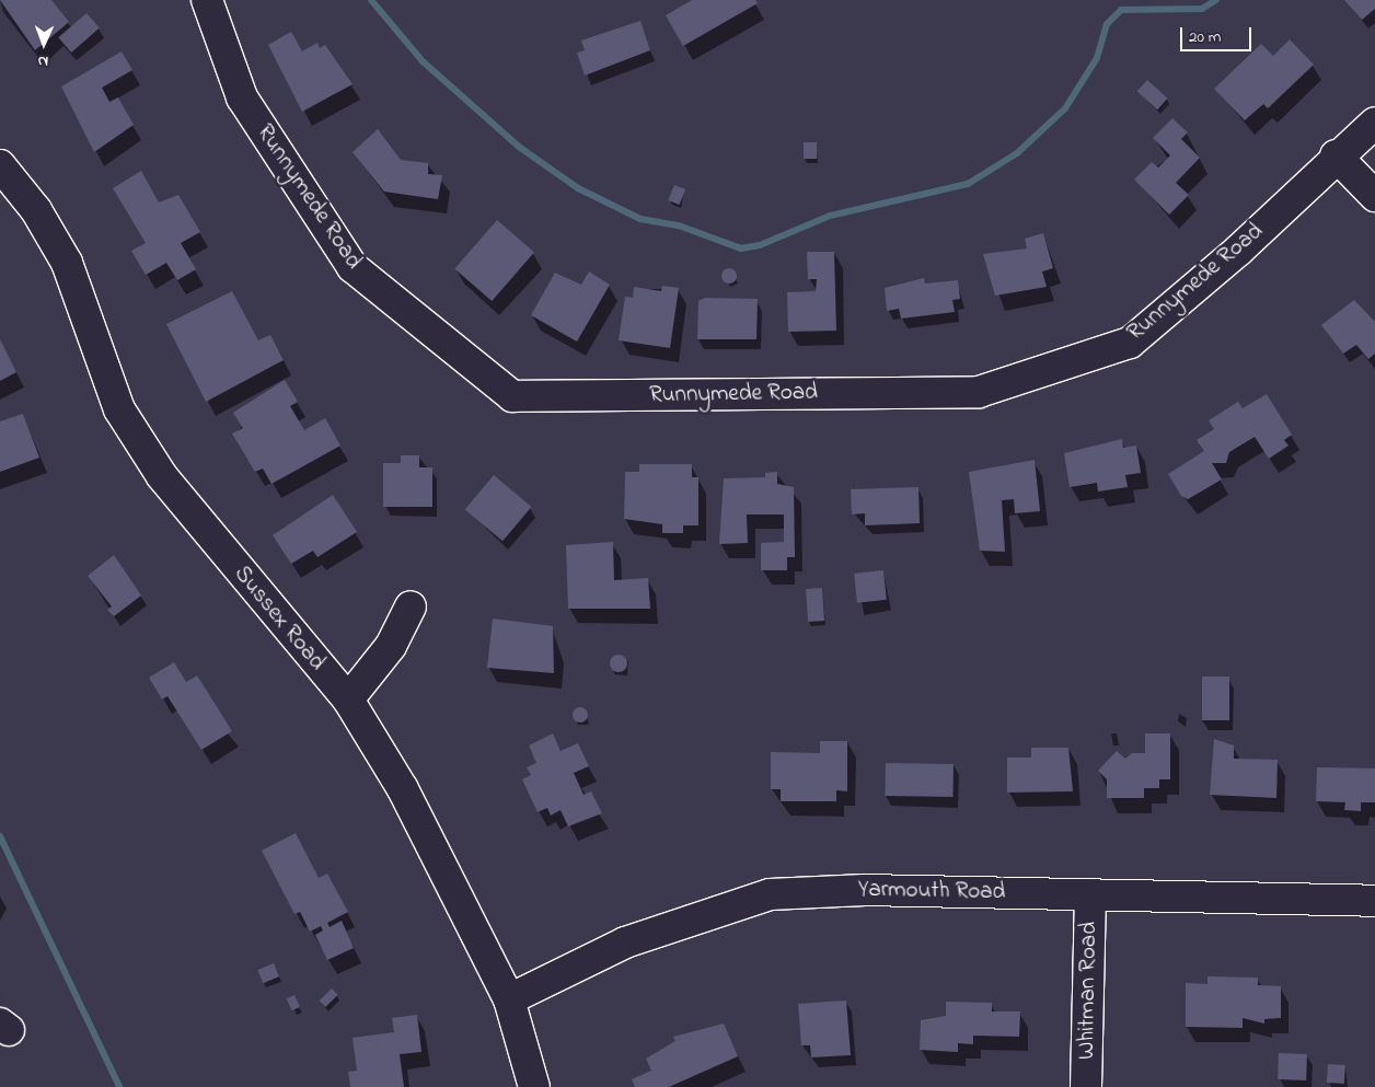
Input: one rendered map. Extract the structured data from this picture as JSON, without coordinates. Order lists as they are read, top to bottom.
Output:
{
  "streets": {
    "street": [
      "Runnymede Road",
      "Sussex Road",
      "Yarmouth Road",
      "Whitman Road"
    ]
  },
  "crossings": [
    ["Sussex Road", "Yarmouth Road"],
    ["Yarmouth Road", "Whitman Road"]
  ],
  "scale_bar": "20 m",
  "north": "bottom"
}
